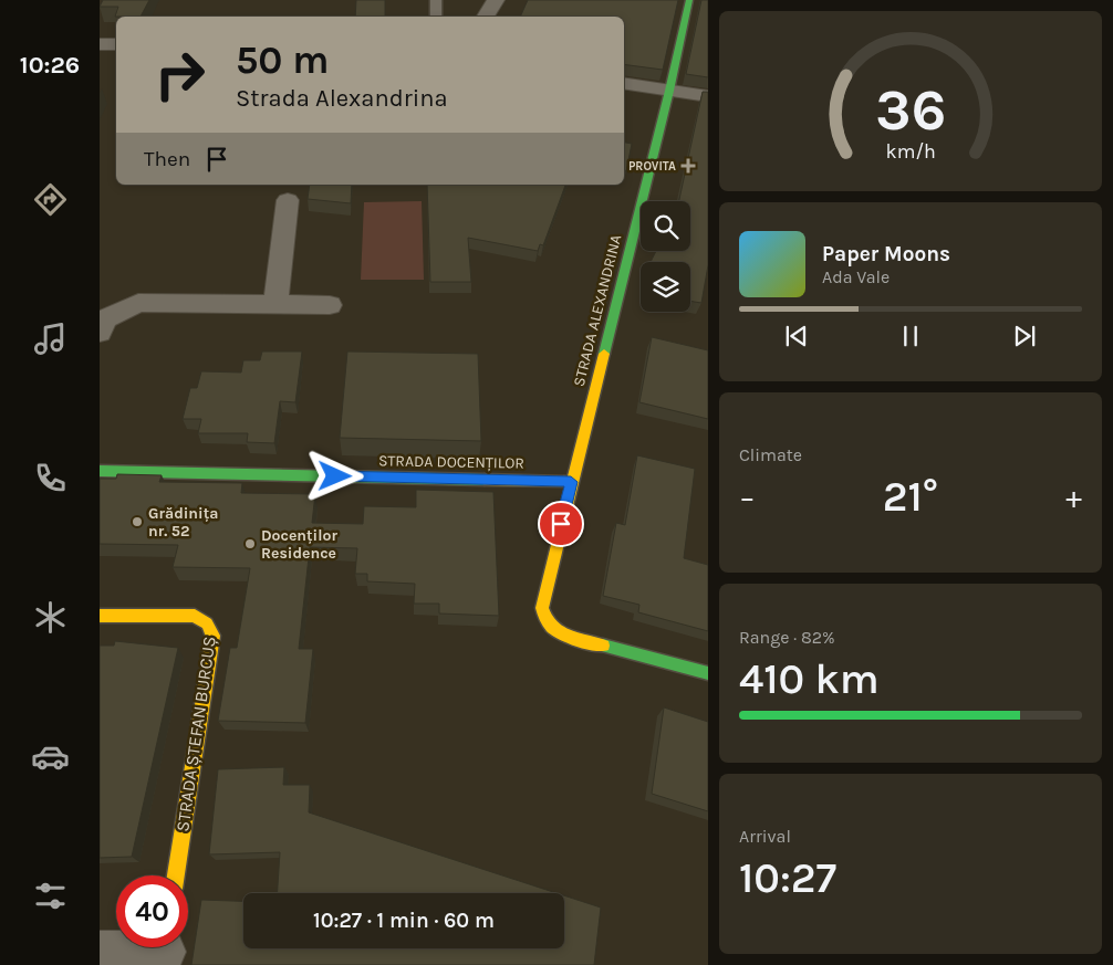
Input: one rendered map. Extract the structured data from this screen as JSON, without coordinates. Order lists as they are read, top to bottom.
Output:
{
  "streets": {
    "street": ["STRADA ALEXANDRINA", "STRADA DOCENȚILOR", "STRADA ȘTEFAN BURCUȘ"]
  },
  "crossings": [
    ["STRADA ALEXANDRINA", "STRADA DOCENȚILOR"]
  ],
  "places": {
    "health": ["PROVITA"],
    "other": ["Grădinița nr. 52", "Docenților Residence"]
  },
  "page": {
    "tabs": "10:26",
    "turn": ["50 m", "Strada Alexandrina"],
    "then": "Then",
    "song": ["Paper Moons", "Ada Vale"],
    "tile": [
      "Climate",
      ["Range · 82%", "410 km"],
      ["Arrival", "10:27"]
    ],
    "heat": ["−", "21°", "+"],
    "limit": "40",
    "trip": "10:27 · 1 min · 60 m",
    "gauge": ["36", "km/h"]
  }
}
